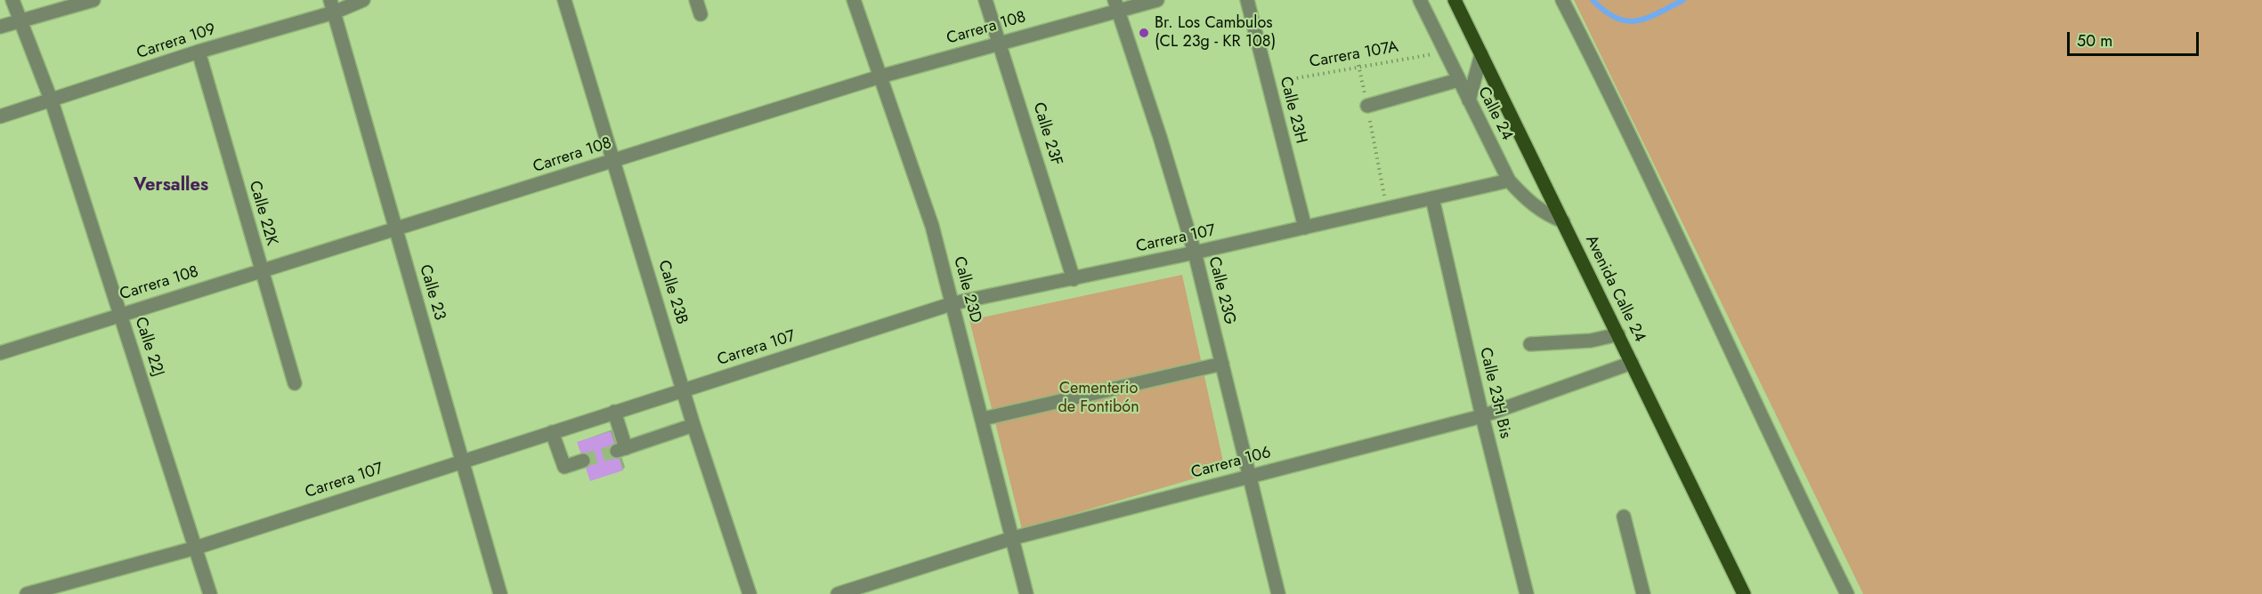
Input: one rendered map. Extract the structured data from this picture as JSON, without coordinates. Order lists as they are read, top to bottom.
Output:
{
  "streets": {
    "main road": ["Avenida Calle 24"],
    "street": [
      "Carrera 108",
      "Carrera 109",
      "Calle 23H",
      "Calle 24",
      "Calle 23F",
      "Calle 22K",
      "Carrera 107",
      "Calle 23D",
      "Calle 23G",
      "Calle 23",
      "Calle 23B",
      "Calle 22J",
      "Calle 23H Bis",
      "Carrera 106"
    ],
    "path": ["Carrera 107A"]
  },
  "crossings": [
    ["Carrera 108", "Calle 23F"],
    ["Carrera 108", "Calle 22K"],
    ["Carrera 108", "Calle 23D"],
    ["Carrera 108", "Calle 23G"],
    ["Carrera 108", "Calle 23"],
    ["Carrera 108", "Calle 23B"],
    ["Carrera 108", "Calle 22J"],
    ["Carrera 109", "Calle 22K"],
    ["Carrera 109", "Calle 23"],
    ["Carrera 109", "Calle 22J"],
    ["Carrera 107A", "Calle 23H"],
    ["Carrera 107A", "Calle 24"],
    ["Calle 23H", "Carrera 107"],
    ["Calle 24", "Carrera 107"],
    ["Calle 24", "Avenida Calle 24"],
    ["Calle 23F", "Carrera 107"],
    ["Carrera 107", "Calle 23D"],
    ["Carrera 107", "Calle 23G"],
    ["Carrera 107", "Calle 23"],
    ["Carrera 107", "Calle 23B"],
    ["Carrera 107", "Calle 22J"],
    ["Carrera 107", "Calle 23H Bis"],
    ["Avenida Calle 24", "Carrera 106"],
    ["Calle 23D", "Carrera 106"],
    ["Calle 23G", "Carrera 106"],
    ["Calle 23H Bis", "Carrera 106"]
  ],
  "districts": ["Versalles"],
  "parks": ["Cementerio de Fontibón"],
  "places": ["Br. Los Cambulos (CL 23g - KR 108)"],
  "scale_bar": "50 m"
}
